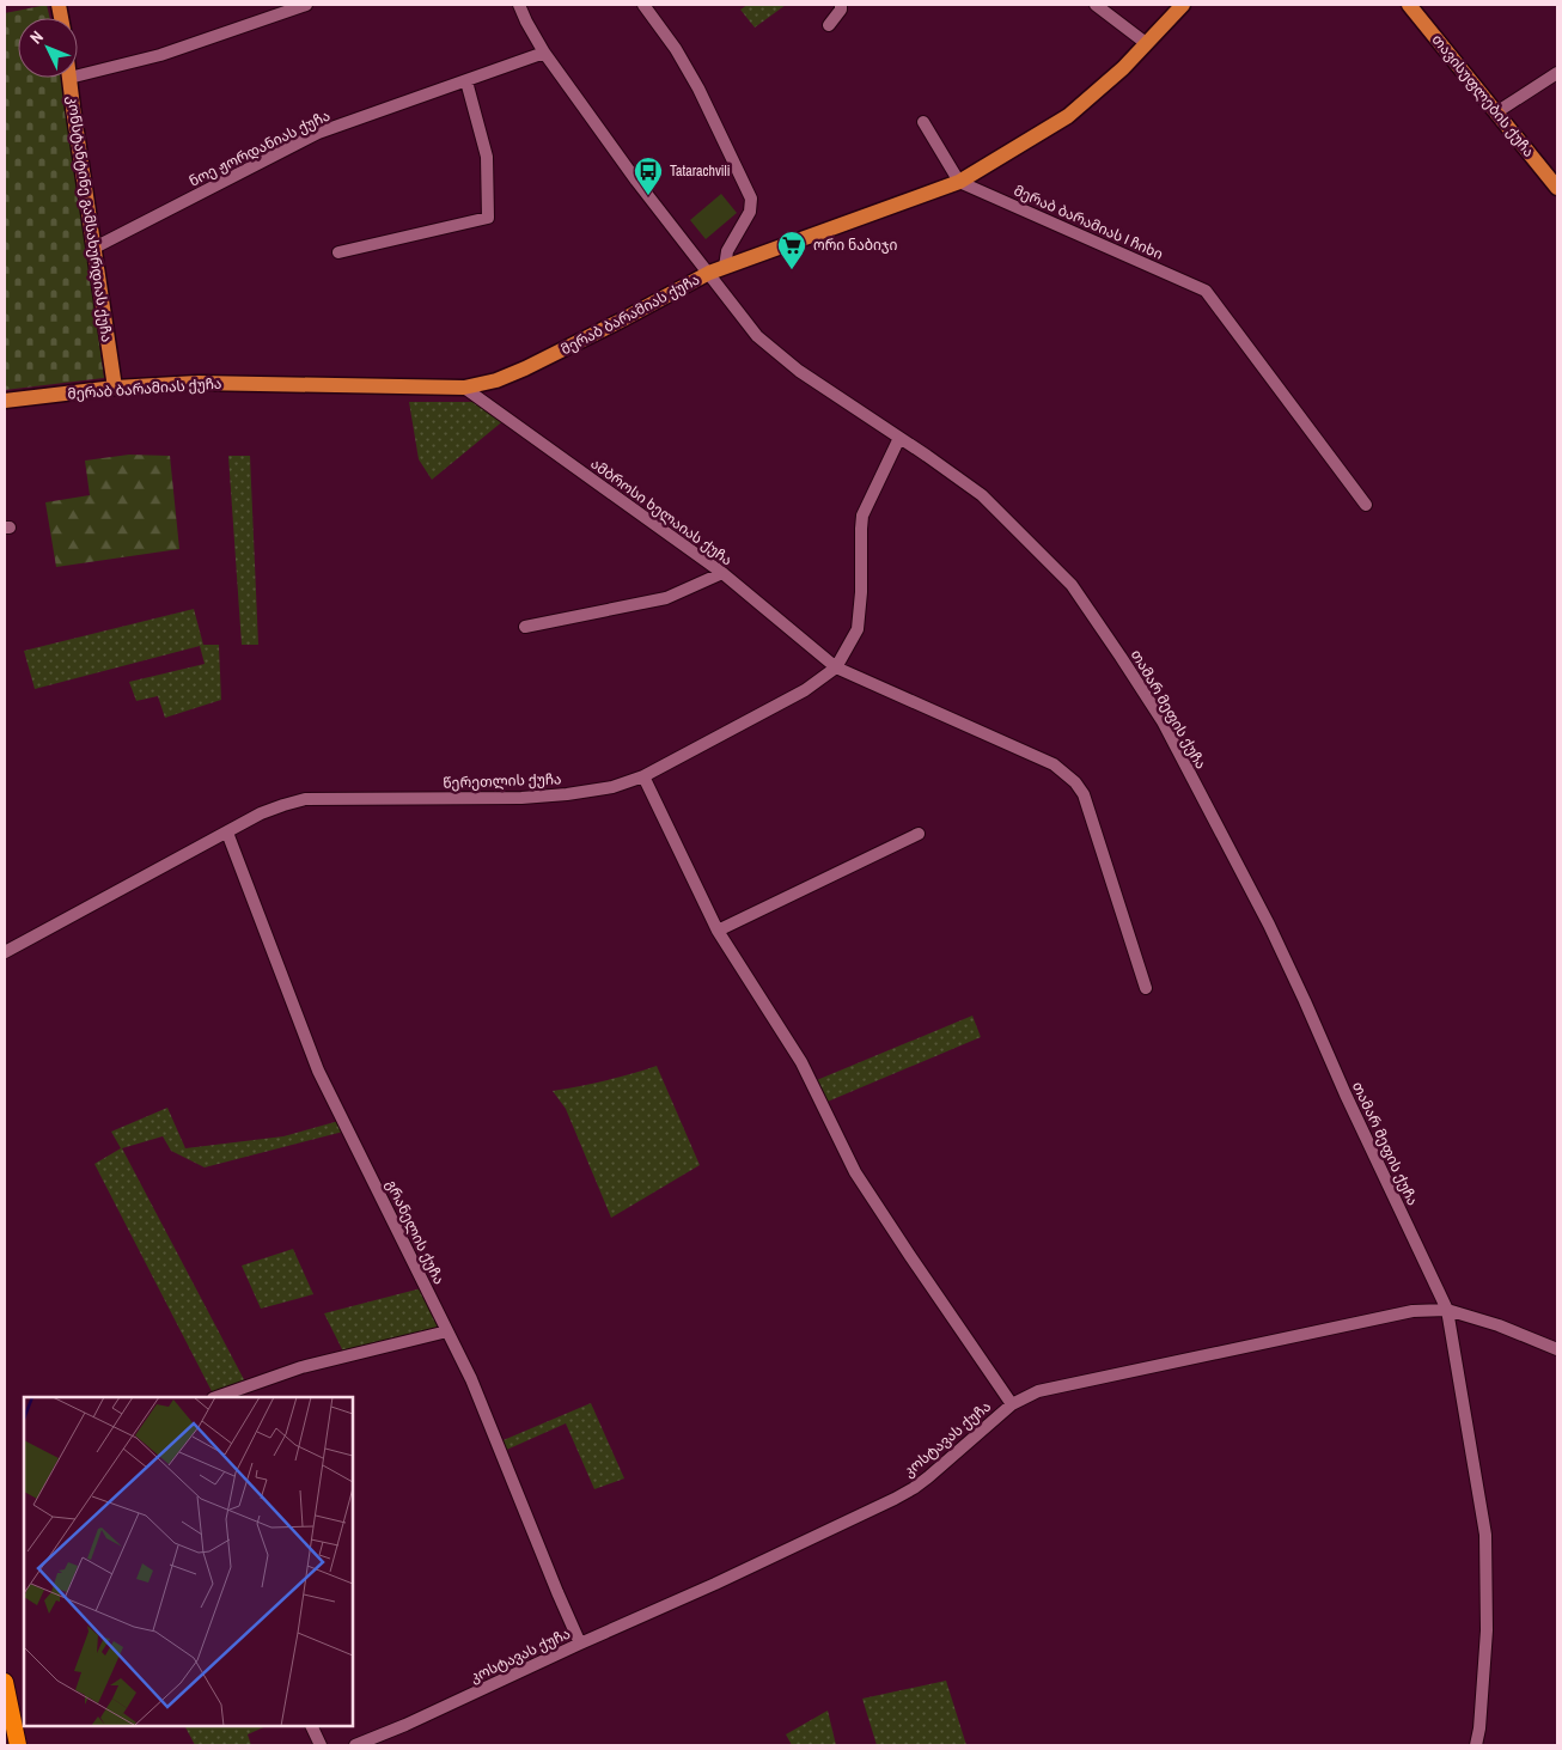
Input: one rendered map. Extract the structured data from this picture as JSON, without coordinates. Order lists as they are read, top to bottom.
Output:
{
  "streets": {
    "main road": ["თავისუფლების ქუჩა", "კონსტანტინე გამსახურდიას ქუჩა", "მერაბ ბარამიას ქუჩა"],
    "street": [
      "ნოე ჟორდანიას ქუჩა",
      "მერაბ ბარამიას I ჩიხი",
      "ამბროსი ხელაიას ქუჩა",
      "თამარ მეფის ქუჩა",
      "წერეთლის ქუჩა",
      "გრანელის ქუჩა",
      "კოსტავას ქუჩა"
    ]
  },
  "crossings": [
    ["ნოე ჟორდანიას ქუჩა", "კონსტანტინე გამსახურდიას ქუჩა"],
    ["ნოე ჟორდანიას ქუჩა", "თამარ მეფის ქუჩა"],
    ["კონსტანტინე გამსახურდიას ქუჩა", "მერაბ ბარამიას ქუჩა"],
    ["მერაბ ბარამიას I ჩიხი", "მერაბ ბარამიას ქუჩა"],
    ["მერაბ ბარამიას ქუჩა", "ამბროსი ხელაიას ქუჩა"],
    ["მერაბ ბარამიას ქუჩა", "თამარ მეფის ქუჩა"],
    ["ამბროსი ხელაიას ქუჩა", "წერეთლის ქუჩა"],
    ["თამარ მეფის ქუჩა", "წერეთლის ქუჩა"],
    ["თამარ მეფის ქუჩა", "კოსტავას ქუჩა"],
    ["წერეთლის ქუჩა", "გრანელის ქუჩა"],
    ["გრანელის ქუჩა", "კოსტავას ქუჩა"]
  ],
  "places": {
    "bus stop": ["Tatarachvili"],
    "supermarket": ["ორი ნაბიჯი"]
  },
  "north": "top left"
}
